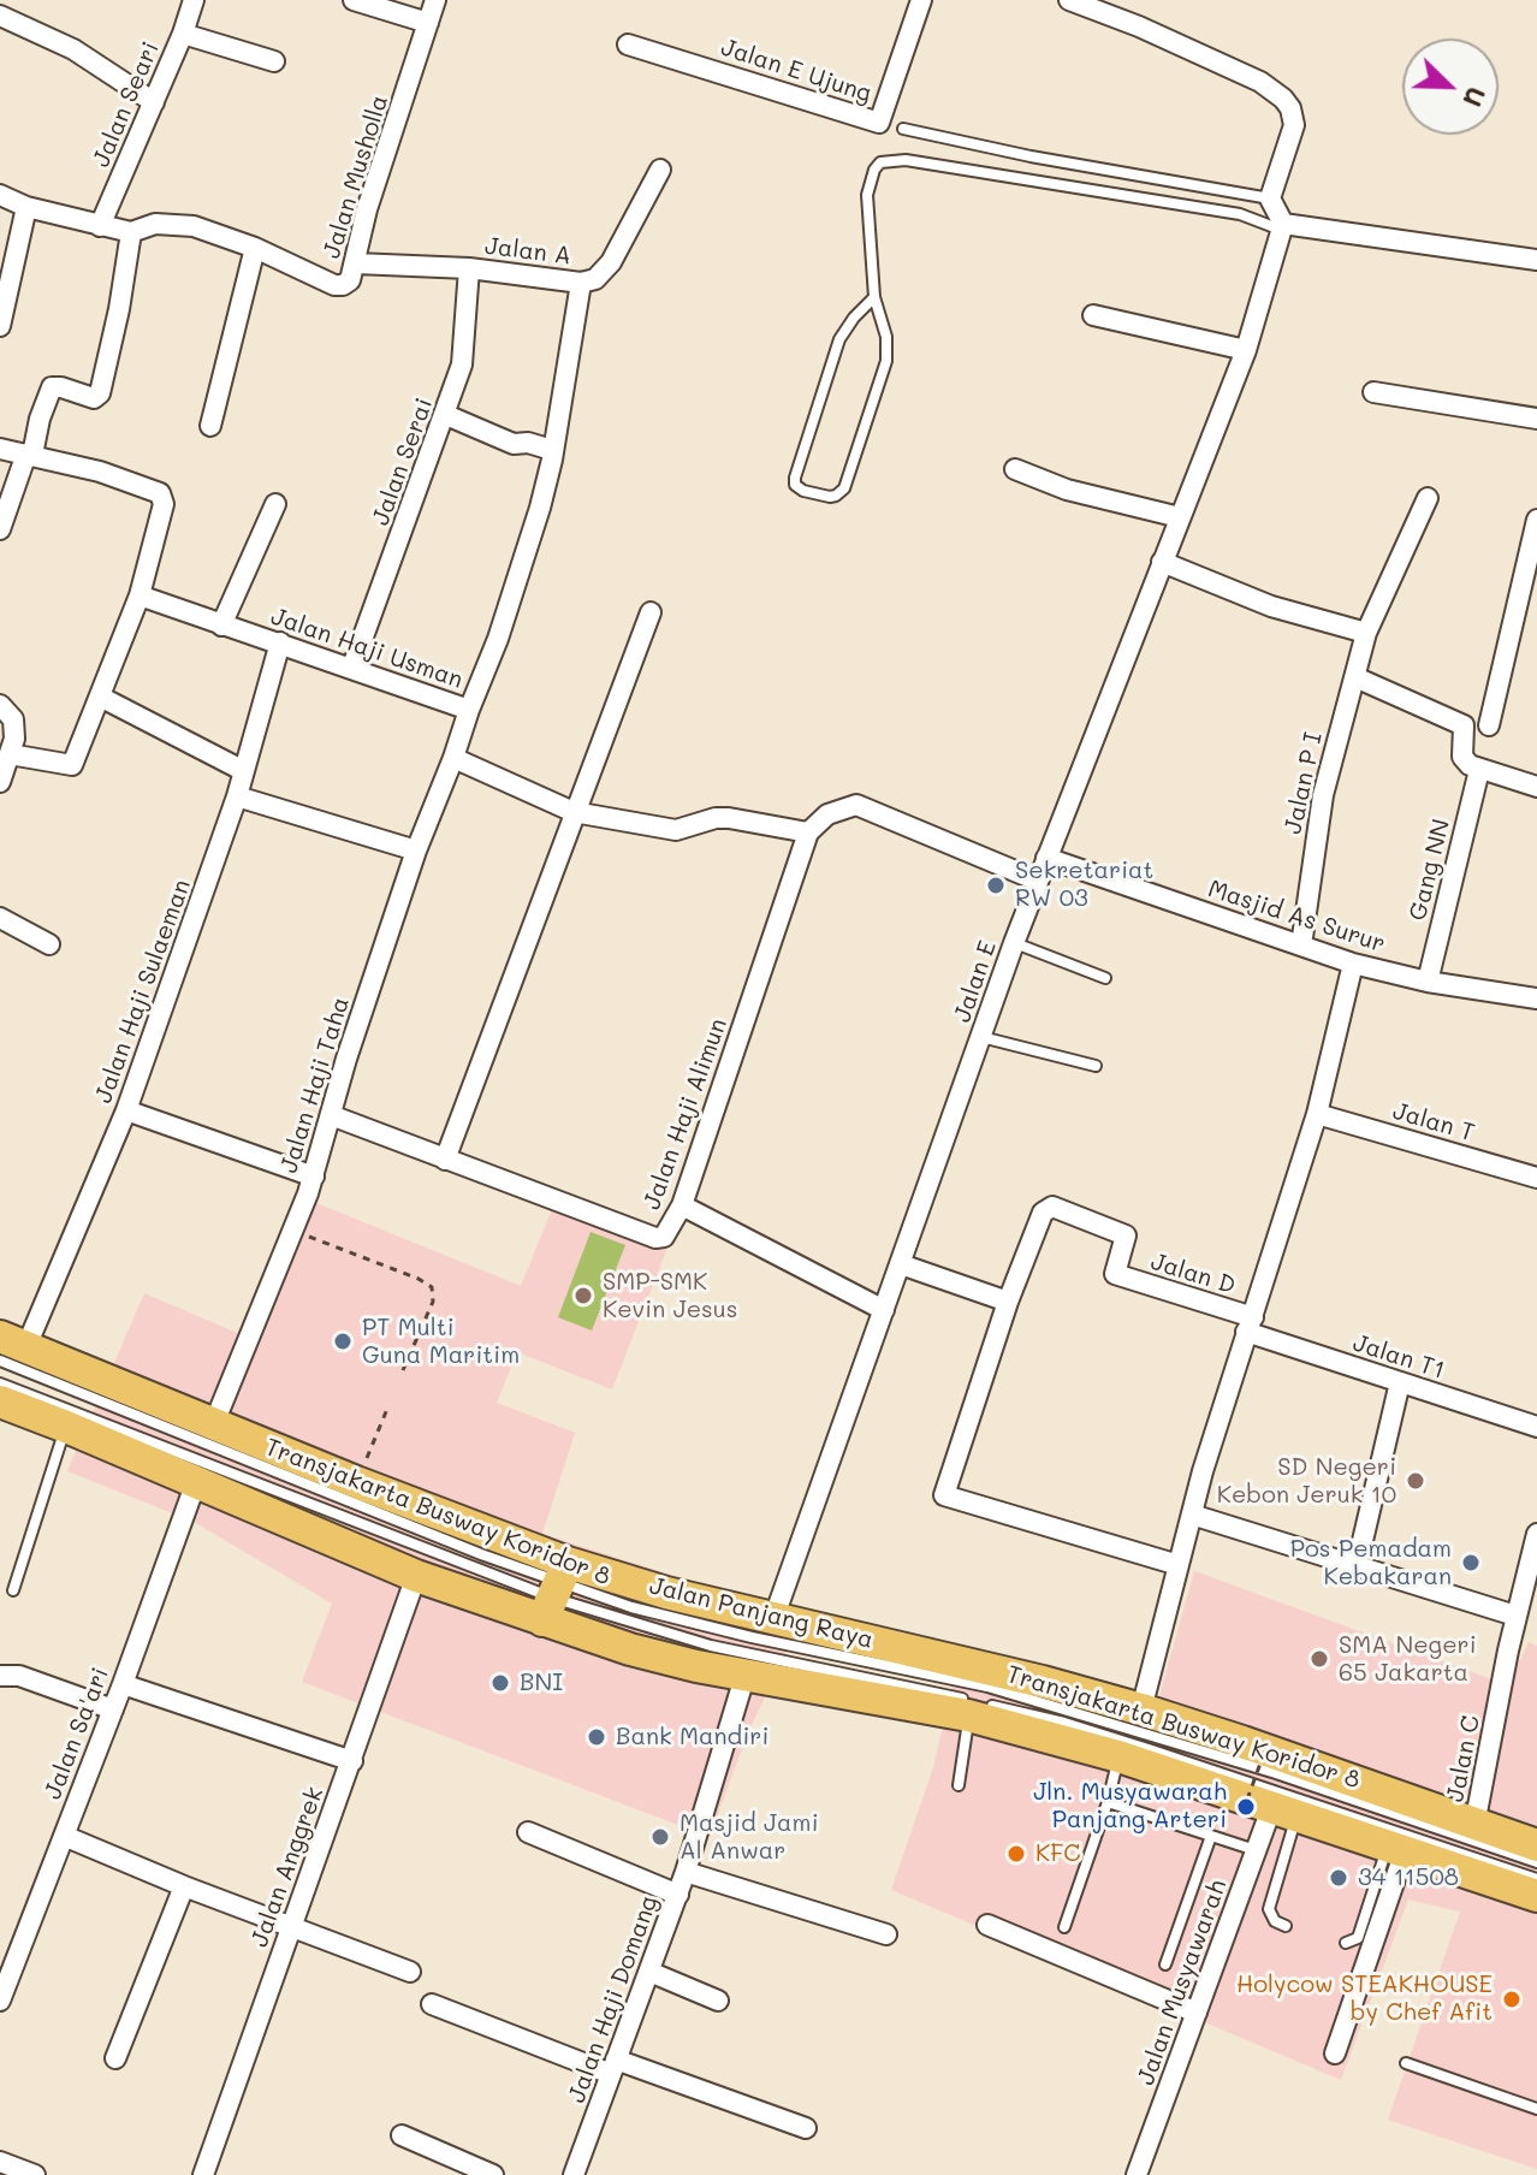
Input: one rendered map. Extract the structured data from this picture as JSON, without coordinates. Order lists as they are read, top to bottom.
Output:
{
  "streets": {
    "main road": ["Jalan Panjang Raya"],
    "street": [
      "Jalan E Ujung",
      "Jalan Seari",
      "Jalan Musholla",
      "Jalan A",
      "Jalan Serai",
      "Jalan Haji Usman",
      "Jalan P I",
      "Gang NN",
      "Masjid As Surur",
      "Jalan E",
      "Jalan Haji Sulaeman",
      "Jalan Haji Taha",
      "Jalan Haji Alimun",
      "Jalan T",
      "Jalan D",
      "Jalan T1",
      "Jalan Sa'ari",
      "Jalan C",
      "Jalan Anggrek",
      "Jalan Musyawarah",
      "Jalan Haji Domang"
    ],
    "lane": ["Transjakarta Busway Koridor 8"]
  },
  "crossings": [
    ["Jalan Seari", "Jalan Musholla"],
    ["Jalan Musholla", "Jalan A"],
    ["Jalan A", "Jalan Serai"],
    ["Jalan A", "Jalan Haji Usman"],
    ["Jalan Serai", "Jalan Haji Usman"],
    ["Jalan Haji Usman", "Jalan Haji Sulaeman"],
    ["Jalan Haji Usman", "Jalan Haji Taha"],
    ["Jalan P I", "Masjid As Surur"],
    ["Gang NN", "Masjid As Surur"],
    ["Masjid As Surur", "Jalan E"],
    ["Masjid As Surur", "Jalan D"],
    ["Jalan E", "Jalan Panjang Raya"],
    ["Jalan Haji Sulaeman", "Transjakarta Busway Koridor 8"],
    ["Jalan Haji Sulaeman", "Jalan Panjang Raya"],
    ["Jalan Haji Taha", "Jalan Haji Alimun"],
    ["Jalan Haji Taha", "Jalan Panjang Raya"],
    ["Jalan T", "Jalan D"],
    ["Jalan D", "Jalan T1"],
    ["Jalan D", "Jalan Panjang Raya"],
    ["Transjakarta Busway Koridor 8", "Jalan Panjang Raya"],
    ["Jalan Panjang Raya", "Jalan Sa'ari"],
    ["Jalan Panjang Raya", "Jalan C"],
    ["Jalan Panjang Raya", "Jalan Anggrek"],
    ["Jalan Panjang Raya", "Jalan Musyawarah"],
    ["Jalan Panjang Raya", "Jalan Haji Domang"]
  ],
  "places": [
    "Sekretariat RW 03",
    "SMP-SMK Kevin Jesus",
    "PT Multi Guna Maritim",
    "SD Negeri Kebon Jeruk 10",
    "Pos Pemadam Kebakaran",
    "SMA Negeri 65 Jakarta",
    "BNI",
    "Bank Mandiri",
    "Jln. Musyawarah Panjang Arteri",
    "Masjid Jami Al Anwar",
    "KFC",
    "34 11508",
    "Holycow STEAKHOUSE by Chef Afit"
  ],
  "north": "bottom right"
}
